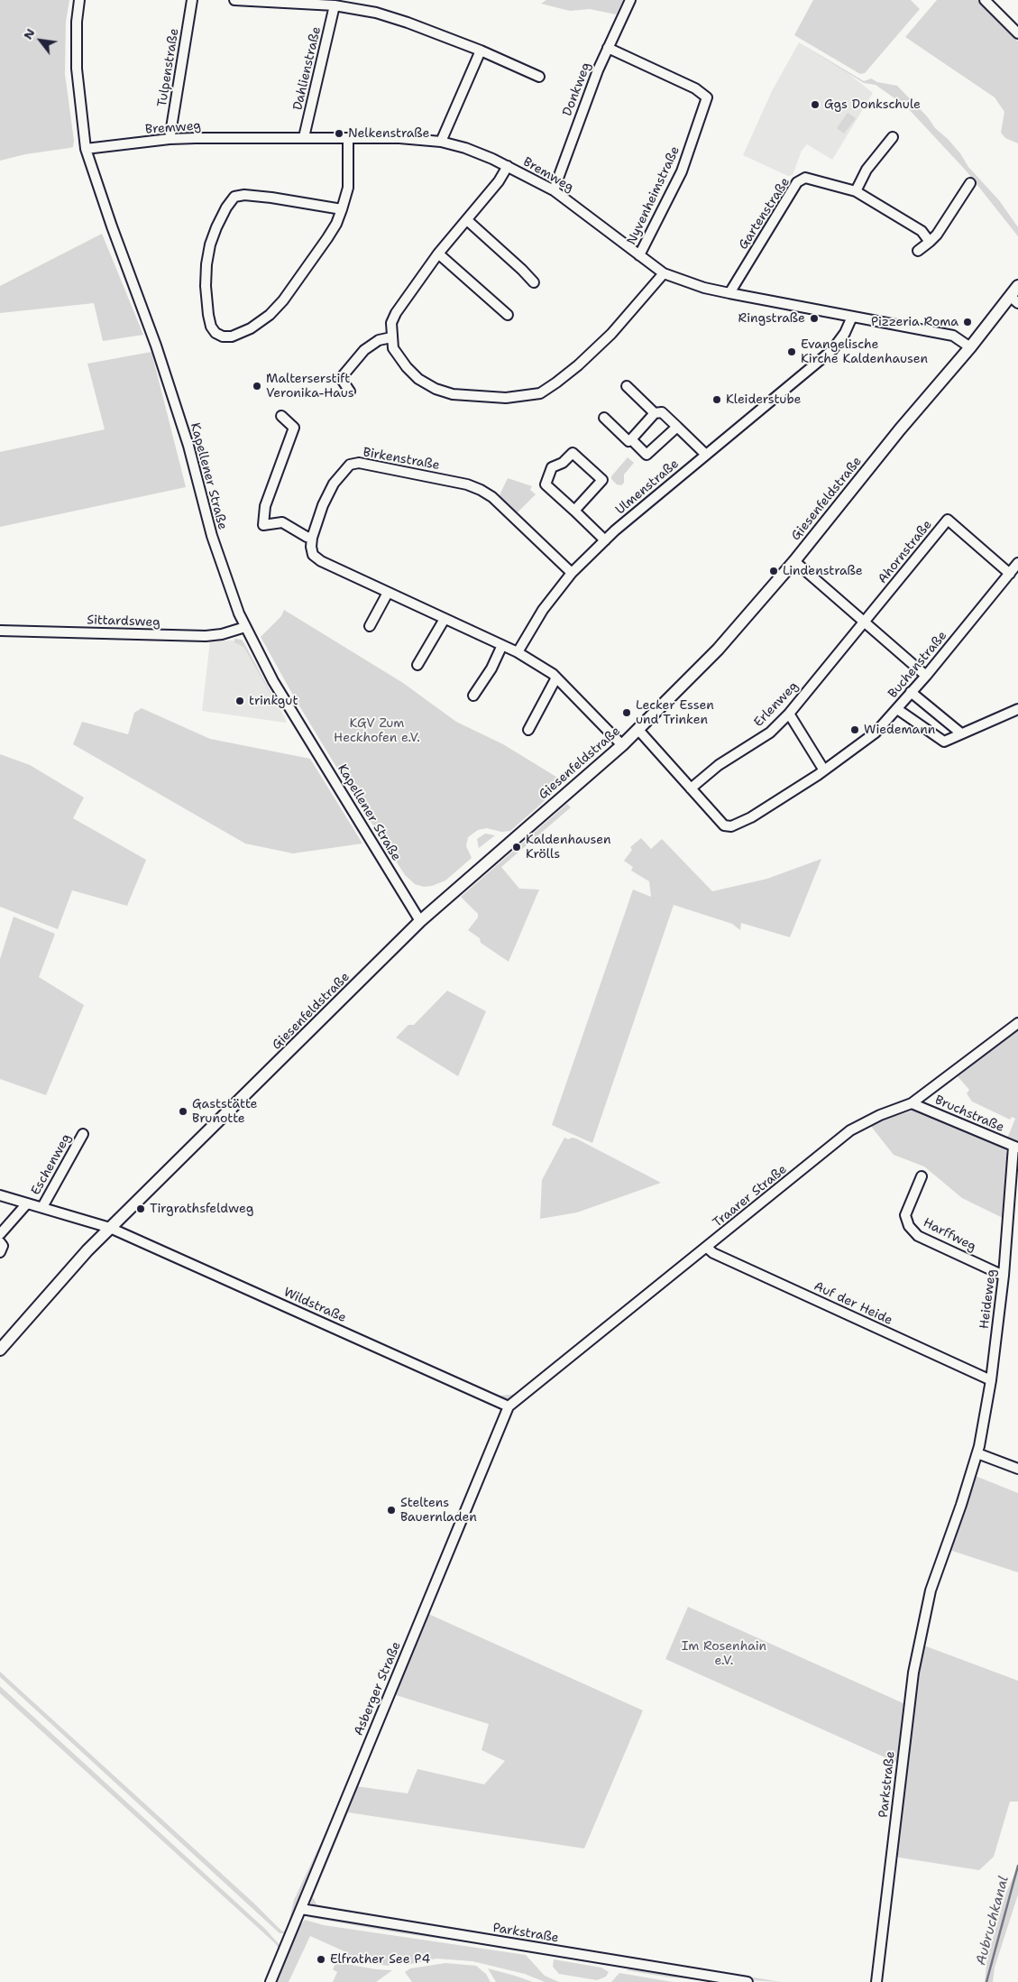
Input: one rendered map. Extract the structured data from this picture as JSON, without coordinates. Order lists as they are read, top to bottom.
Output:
{
  "streets": {
    "main road": ["Giesenfeldstraße"],
    "street": [
      "Tulpenstraße",
      "Dahlienstraße",
      "Donkweg",
      "Bremweg",
      "Nyvenheimstraße",
      "Gartenstraße",
      "Birkenstraße",
      "Kapellener Straße",
      "Ulmenstraße",
      "Ahornstraße",
      "Sittardsweg",
      "Buchenstraße",
      "Erlenweg",
      "Bruchstraße",
      "Eschenweg",
      "Traarer Straße",
      "Harffweg",
      "Heideweg",
      "Auf der Heide",
      "Wildstraße",
      "Asberger Straße",
      "Parkstraße"
    ]
  },
  "crossings": [
    ["Tulpenstraße", "Bremweg"],
    ["Dahlienstraße", "Bremweg"],
    ["Donkweg", "Bremweg"],
    ["Donkweg", "Nyvenheimstraße"],
    ["Bremweg", "Nyvenheimstraße"],
    ["Bremweg", "Gartenstraße"],
    ["Bremweg", "Kapellener Straße"],
    ["Bremweg", "Ulmenstraße"],
    ["Bremweg", "Giesenfeldstraße"],
    ["Birkenstraße", "Ulmenstraße"],
    ["Kapellener Straße", "Giesenfeldstraße"],
    ["Kapellener Straße", "Sittardsweg"],
    ["Giesenfeldstraße", "Buchenstraße"],
    ["Giesenfeldstraße", "Wildstraße"],
    ["Ahornstraße", "Buchenstraße"],
    ["Ahornstraße", "Erlenweg"],
    ["Buchenstraße", "Erlenweg"],
    ["Bruchstraße", "Traarer Straße"],
    ["Bruchstraße", "Heideweg"],
    ["Traarer Straße", "Auf der Heide"],
    ["Traarer Straße", "Wildstraße"],
    ["Traarer Straße", "Asberger Straße"],
    ["Harffweg", "Heideweg"],
    ["Heideweg", "Auf der Heide"],
    ["Heideweg", "Parkstraße"],
    ["Wildstraße", "Asberger Straße"],
    ["Asberger Straße", "Parkstraße"]
  ],
  "water": ["Aubruchkanal"],
  "parks": ["KGV Zum Heckhofen e.V.", "Im Rosenhain e.V."],
  "places": [
    "Ggs Donkschule",
    "Nelkenstraße",
    "Ringstraße",
    "Pizzeria Roma",
    "Evangelische Kirche Kaldenhausen",
    "Malterserstift Veronika-Haus",
    "Kleiderstube",
    "Lindenstraße",
    "trinkgut",
    "Lecker Essen und Trinken",
    "Wiedemann",
    "Kaldenhausen Krölls",
    "Gaststätte Brunotte",
    "Tirgrathsfeldweg",
    "Steltens Bauernladen",
    "Elfrather See P4"
  ],
  "north": "top left"
}
